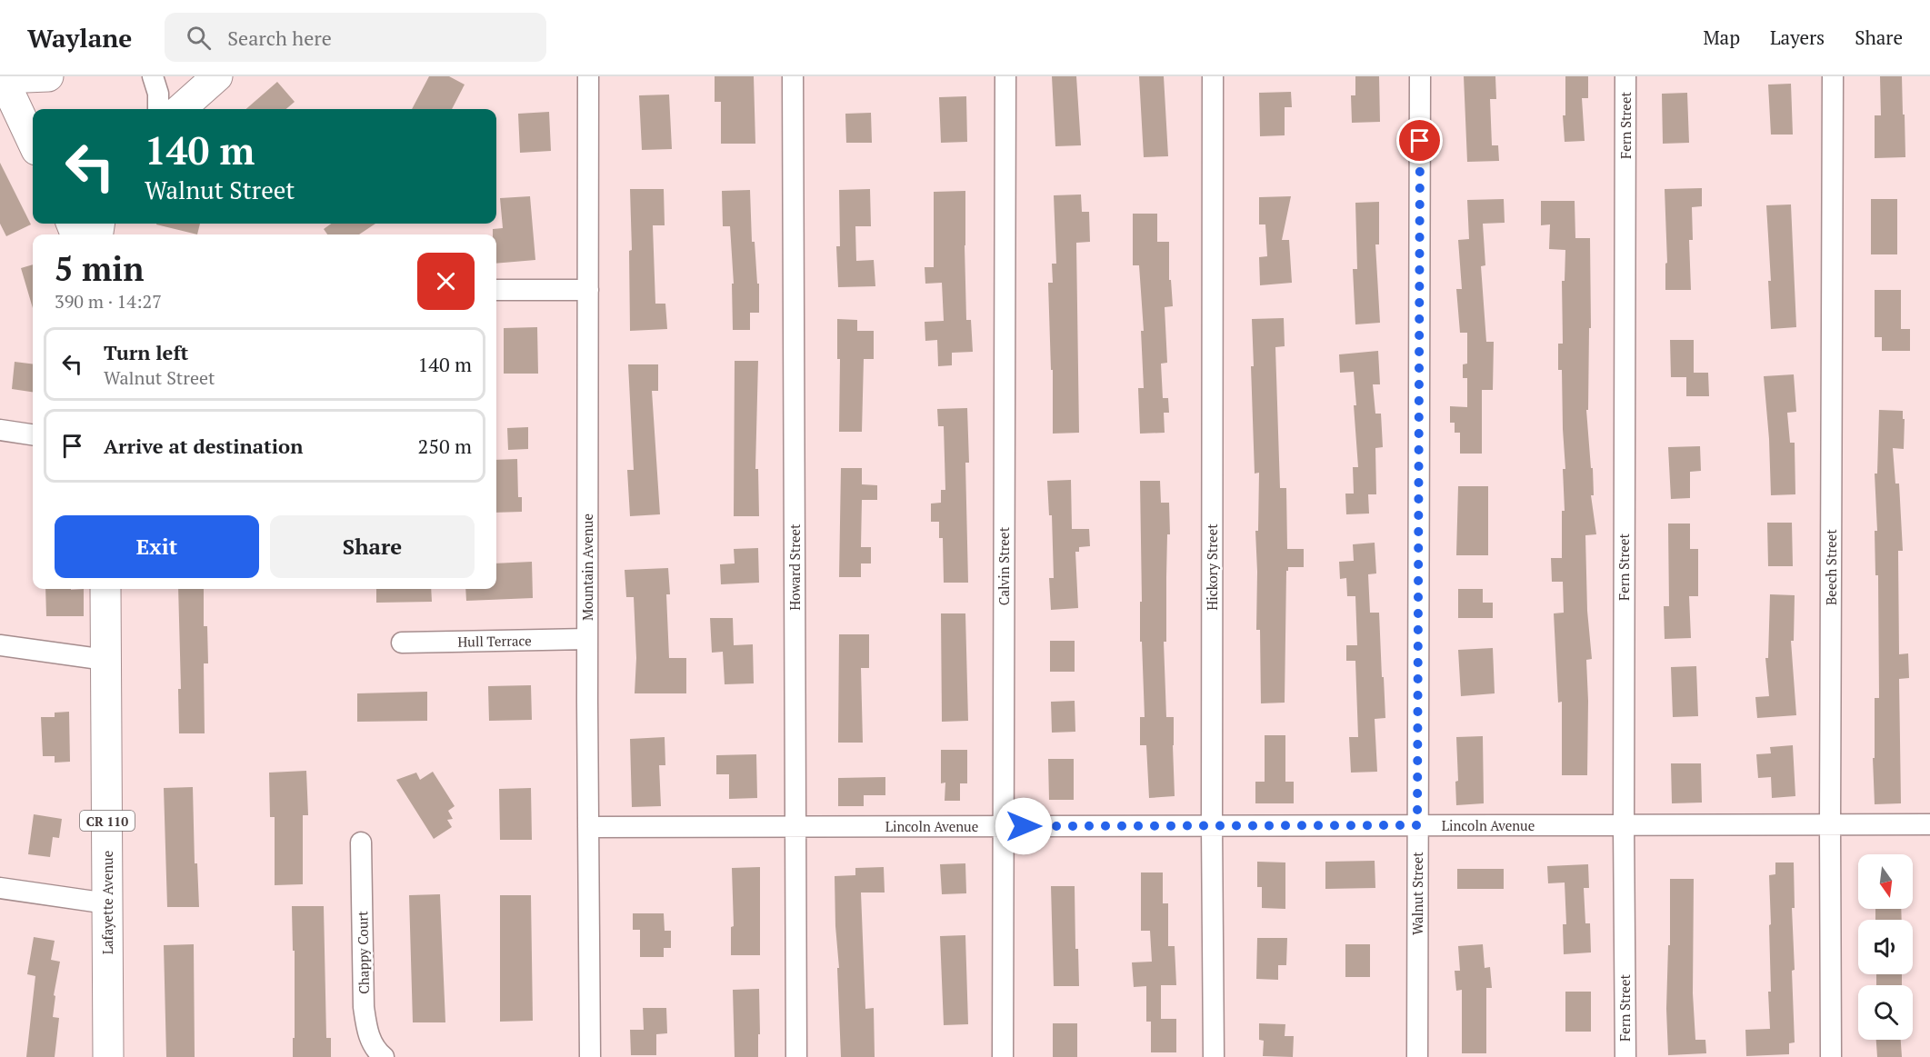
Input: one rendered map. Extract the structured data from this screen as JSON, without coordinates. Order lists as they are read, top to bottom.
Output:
{
  "streets": {
    "main road": ["CR 110", "Lafayette Avenue"],
    "street": [
      "Fern Street",
      "Calvin Street",
      "Mountain Avenue",
      "Howard Street",
      "Hickory Street",
      "Beech Street",
      "Hull Terrace",
      "Lincoln Avenue",
      "Walnut Street",
      "Chappy Court"
    ]
  },
  "crossings": [
    ["Fern Street", "Lincoln Avenue"],
    ["Calvin Street", "Lincoln Avenue"],
    ["Mountain Avenue", "Hull Terrace"],
    ["Mountain Avenue", "Lincoln Avenue"],
    ["Howard Street", "Lincoln Avenue"],
    ["Hickory Street", "Lincoln Avenue"],
    ["Beech Street", "Lincoln Avenue"],
    ["Lincoln Avenue", "Walnut Street"]
  ],
  "north": "bottom",
  "page": {
    "header": "Waylane",
    "search": "Search here",
    "nav": ["Map", "Layers", "Share"],
    "turn": ["140 m", "Walnut Street"],
    "heading": ["5 min", "390 m · 14:27"],
    "list": [
      {
        "name": "Turn left",
        "note": "Walnut Street",
        "value": "140 m"
      },
      {
        "name": "Arrive at destination",
        "value": "250 m"
      }
    ],
    "buttons": ["Exit", "Share"]
  }
}
